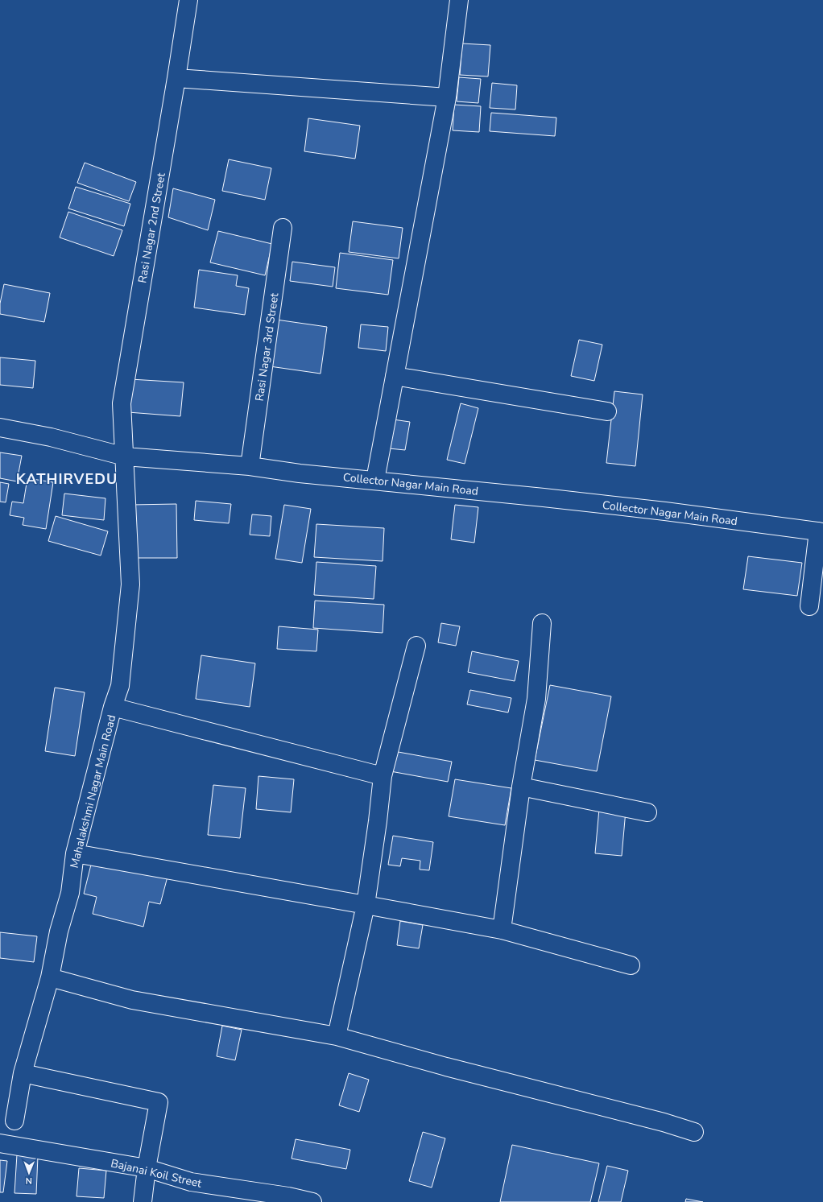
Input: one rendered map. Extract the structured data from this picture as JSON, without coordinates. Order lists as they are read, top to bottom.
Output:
{
  "streets": {
    "street": [
      "Rasi Nagar 2nd Street",
      "Rasi Nagar 3rd Street",
      "Collector Nagar Main Road",
      "Mahalakshmi Nagar Main Road",
      "Bajanai Koil Street"
    ]
  },
  "crossings": [
    ["Rasi Nagar 2nd Street", "Collector Nagar Main Road"],
    ["Rasi Nagar 2nd Street", "Mahalakshmi Nagar Main Road"],
    ["Rasi Nagar 3rd Street", "Collector Nagar Main Road"],
    ["Collector Nagar Main Road", "Mahalakshmi Nagar Main Road"]
  ],
  "districts": ["KATHIRVEDU"],
  "north": "bottom"
}
